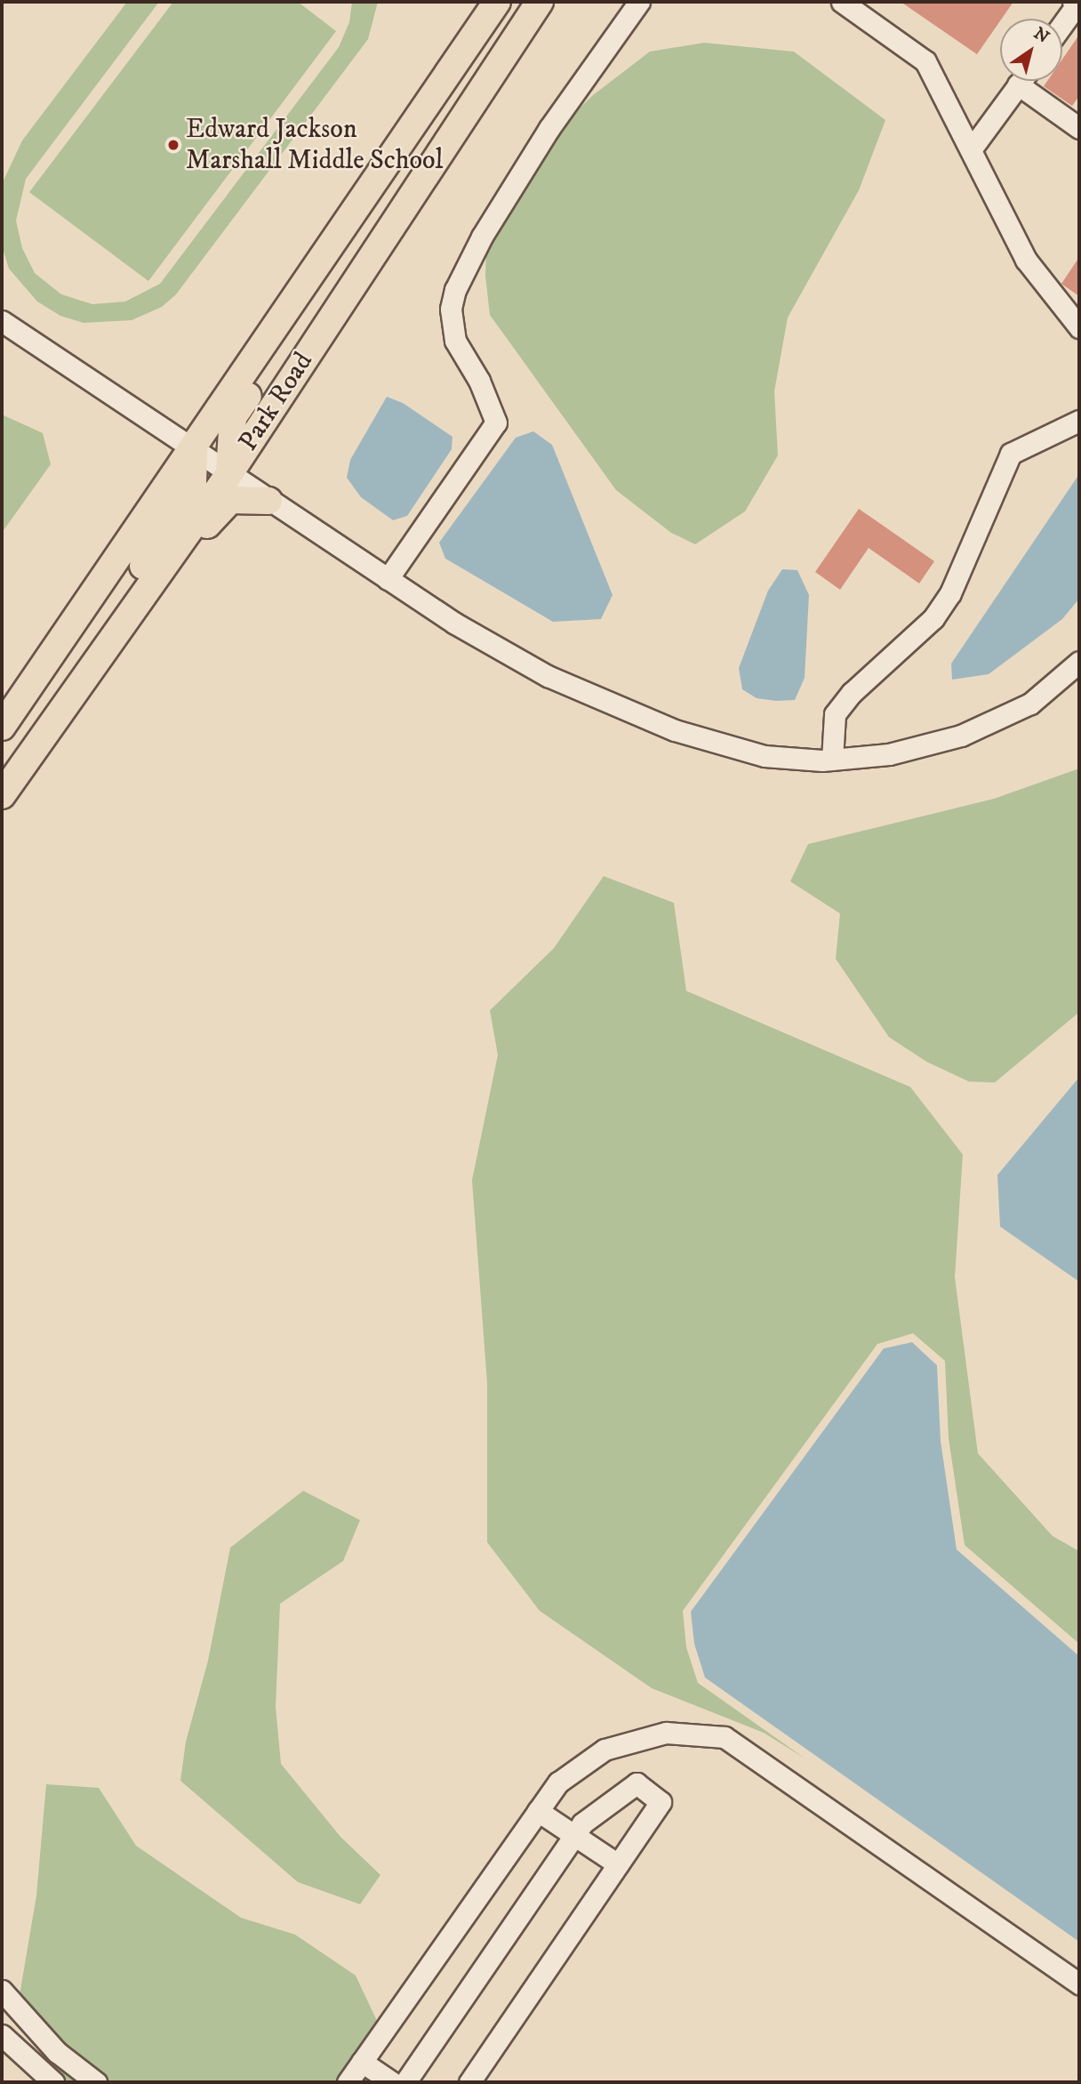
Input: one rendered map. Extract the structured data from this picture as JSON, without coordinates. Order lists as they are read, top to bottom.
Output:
{
  "streets": {
    "main road": ["Park Road"]
  },
  "places": ["Edward Jackson Marshall Middle School"],
  "north": "top right"
}
